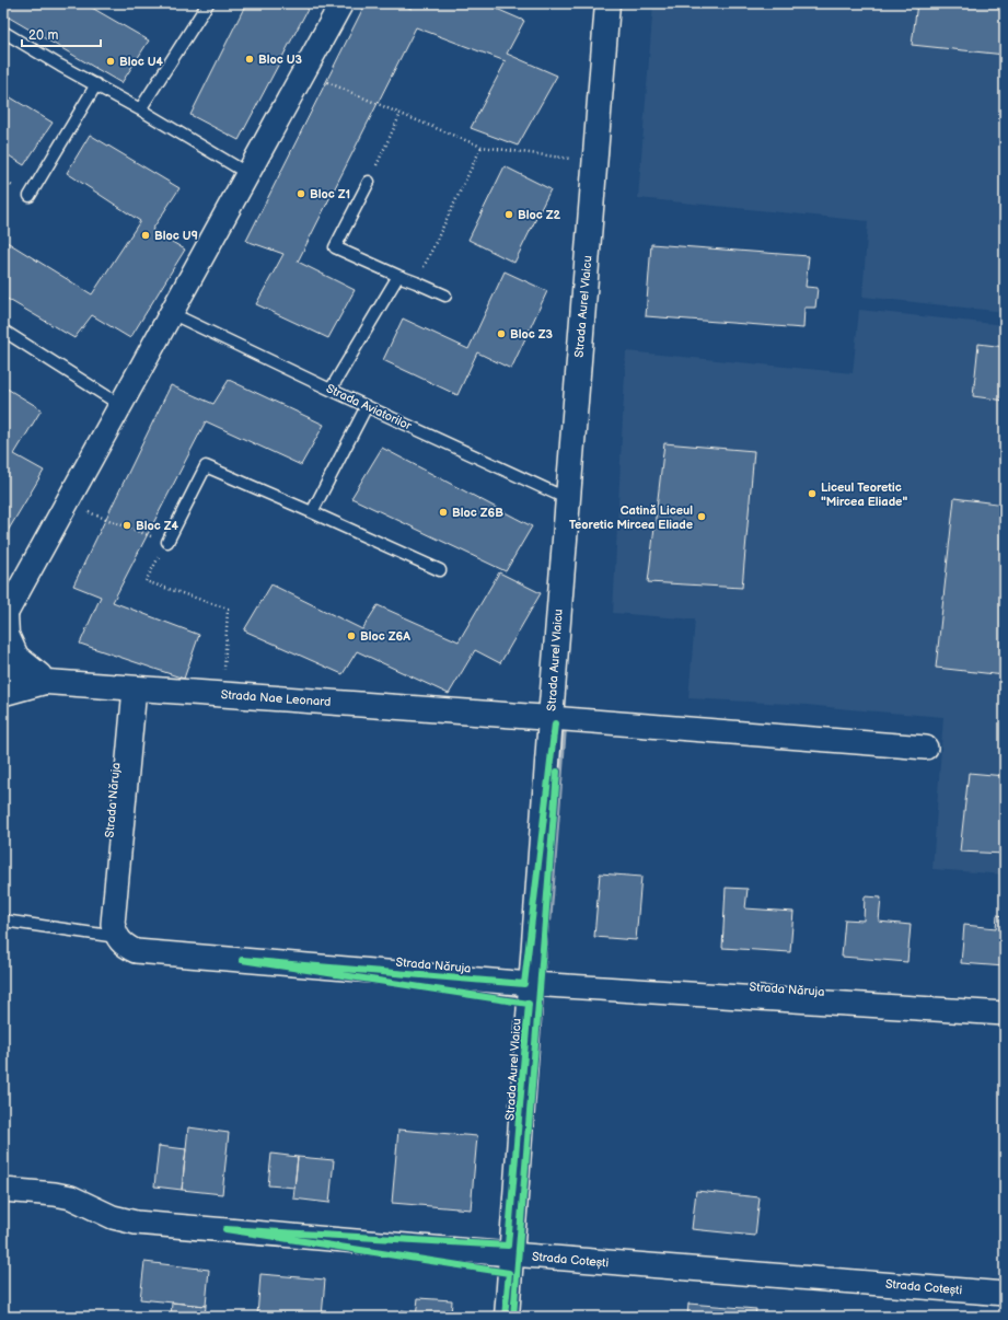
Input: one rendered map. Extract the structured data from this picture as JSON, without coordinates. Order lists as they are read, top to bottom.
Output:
{
  "streets": {
    "main road": ["Strada Aurel Vlaicu", "Strada Nae Leonard"],
    "street": ["Strada Năruja", "Strada Cotești"],
    "lane": ["Strada Aviatorilor"]
  },
  "crossings": [
    ["Strada Aurel Vlaicu", "Strada Aviatorilor"],
    ["Strada Aurel Vlaicu", "Strada Nae Leonard"],
    ["Strada Aurel Vlaicu", "Strada Năruja"],
    ["Strada Aurel Vlaicu", "Strada Cotești"],
    ["Strada Nae Leonard", "Strada Năruja"]
  ],
  "places": [
    "Bloc U3",
    "Bloc U4",
    "Bloc Z1",
    "Bloc Z2",
    "Bloc U9",
    "Bloc Z3",
    "Liceul Teoretic \"Mircea Eliade\"",
    "Bloc Z6B",
    "Catină Liceul Teoretic Mircea Eliade",
    "Bloc Z4",
    "Bloc Z6A"
  ],
  "scale_bar": "20 m"
}
